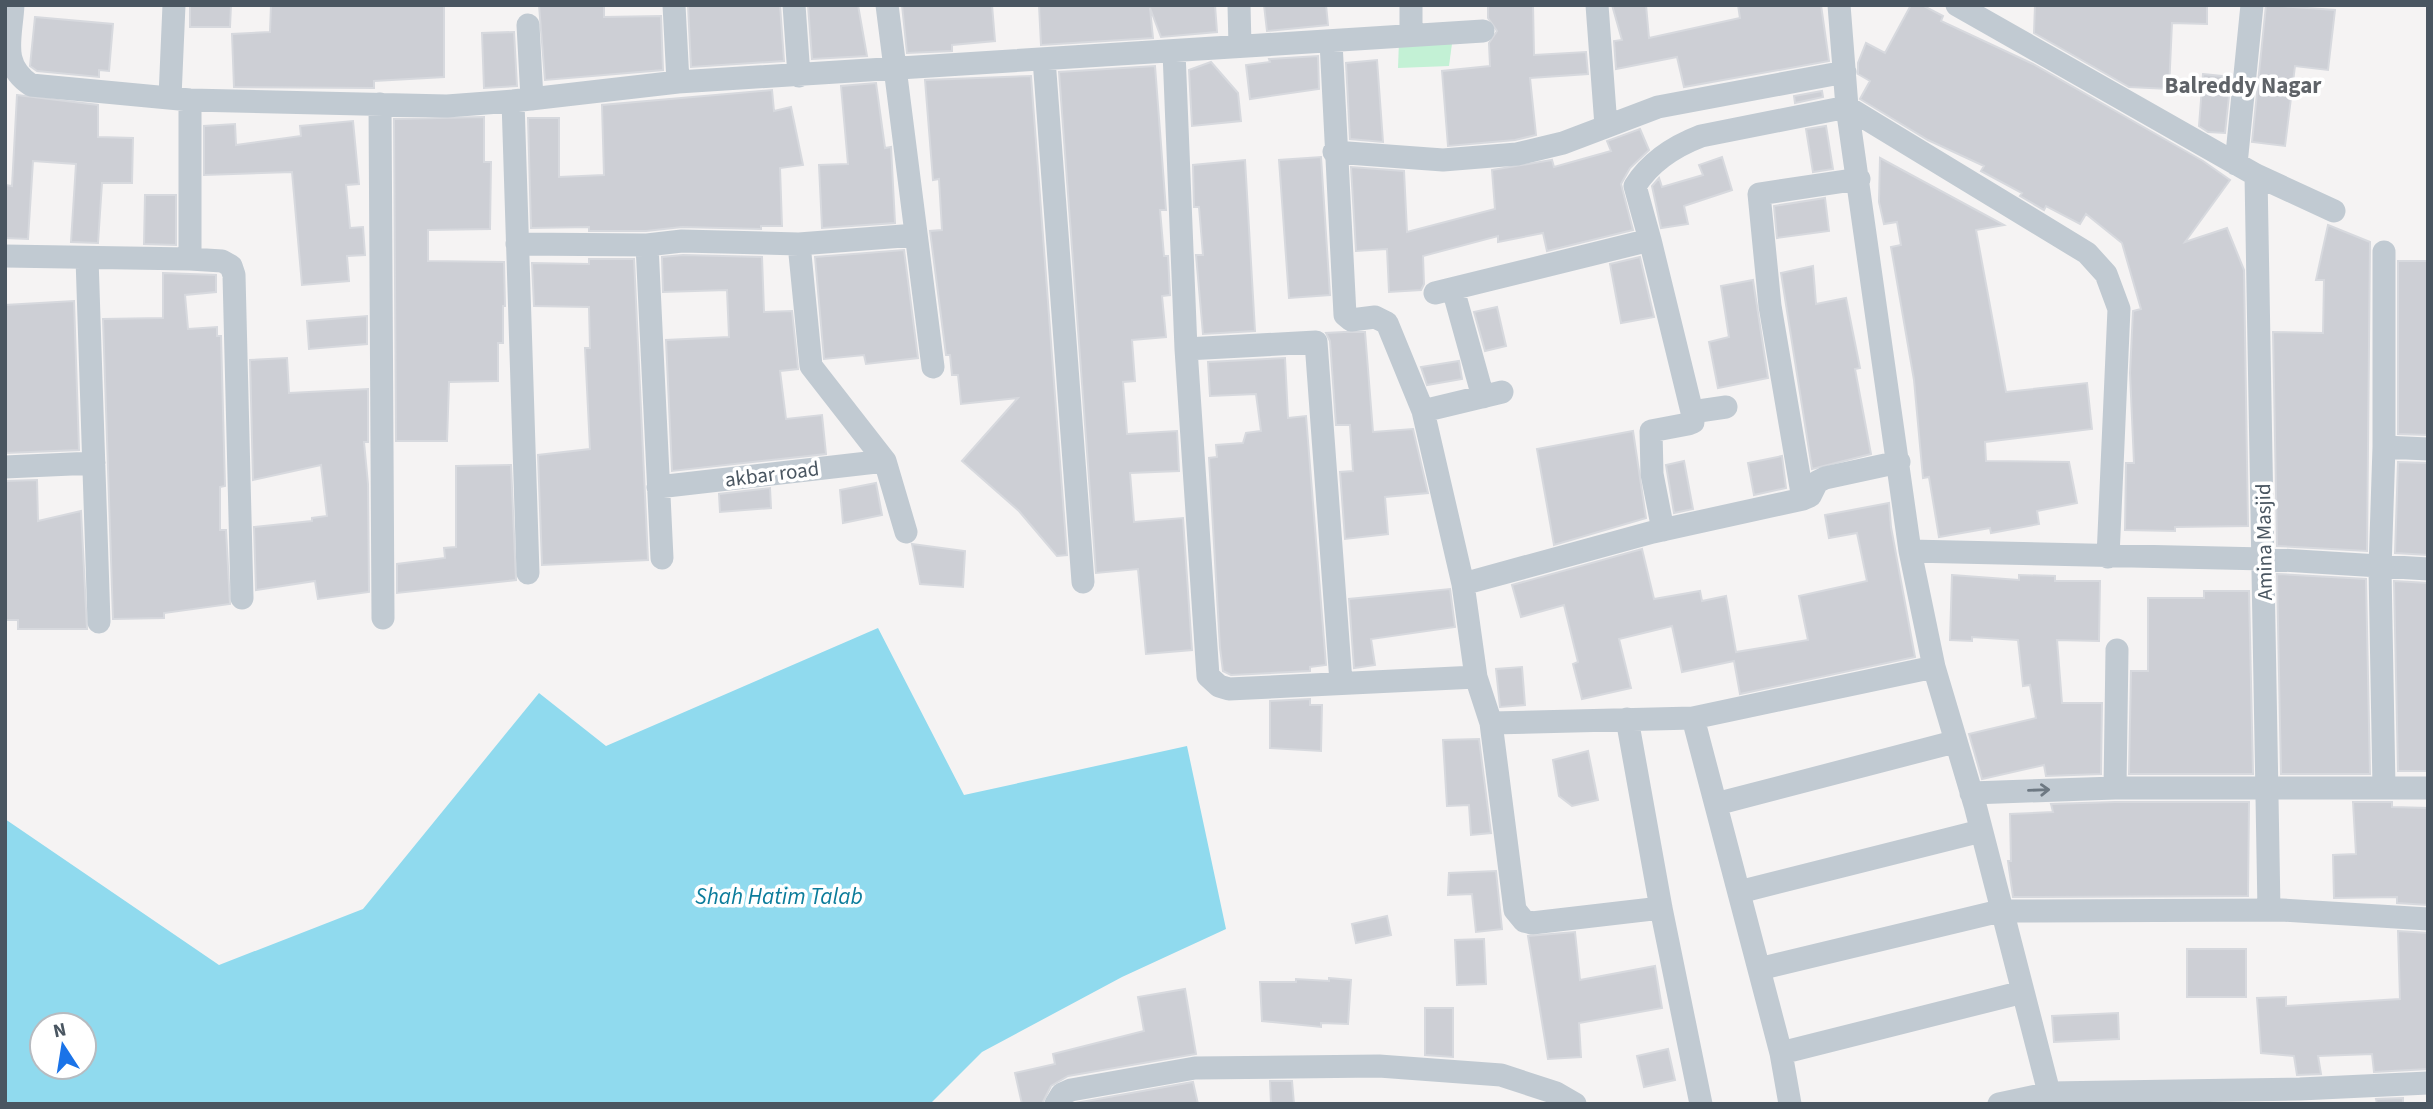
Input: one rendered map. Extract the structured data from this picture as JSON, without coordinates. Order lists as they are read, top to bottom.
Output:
{
  "streets": {
    "street": ["akbar road", "Amina Masjid"]
  },
  "districts": ["Balreddy Nagar"],
  "water": ["Shah Hatim Talab"],
  "north": "top"
}
